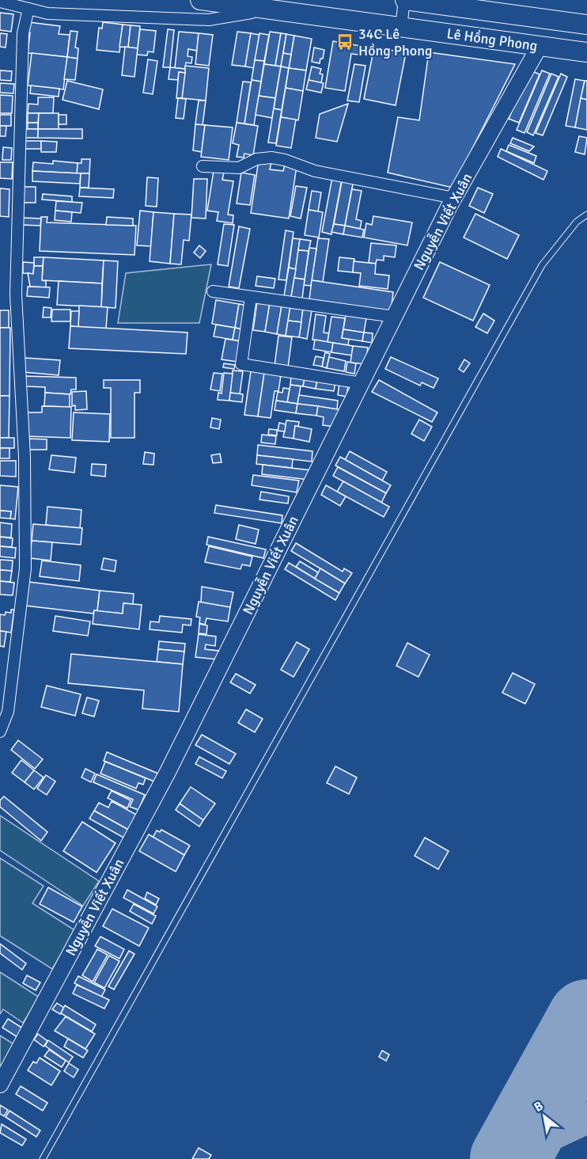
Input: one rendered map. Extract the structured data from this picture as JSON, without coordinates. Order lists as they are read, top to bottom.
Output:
{
  "streets": {
    "highway": ["Lê Hồng Phong"],
    "street": ["Nguyễn Viết Xuân"]
  },
  "crossings": [
    ["Lê Hồng Phong", "Nguyễn Viết Xuân"]
  ],
  "places": {
    "bus stop": ["34C Lê Hồng Phong"]
  },
  "north": "top left"
}
